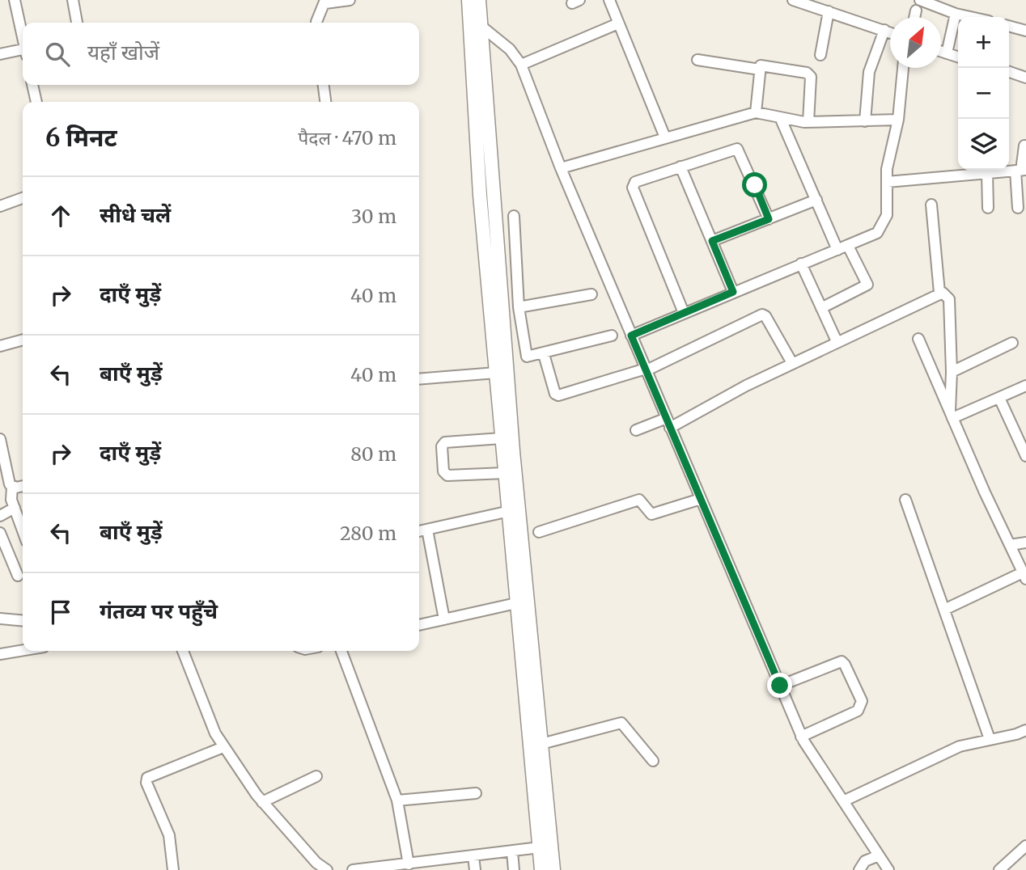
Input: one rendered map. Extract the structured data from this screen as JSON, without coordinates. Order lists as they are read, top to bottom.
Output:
{
  "north": "top right",
  "page": {
    "map_buttons": ["+", "−"],
    "search": "यहाँ खोजें",
    "heading": ["6 मिनट", "पैदल · 470 m"],
    "list": [
      ["सीधे चलें", "30 m"],
      ["दाएँ मुड़ें", "40 m"],
      ["बाएँ मुड़ें", "40 m"],
      ["दाएँ मुड़ें", "80 m"],
      ["बाएँ मुड़ें", "280 m"],
      "गंतव्य पर पहुँचे"
    ]
  }
}
